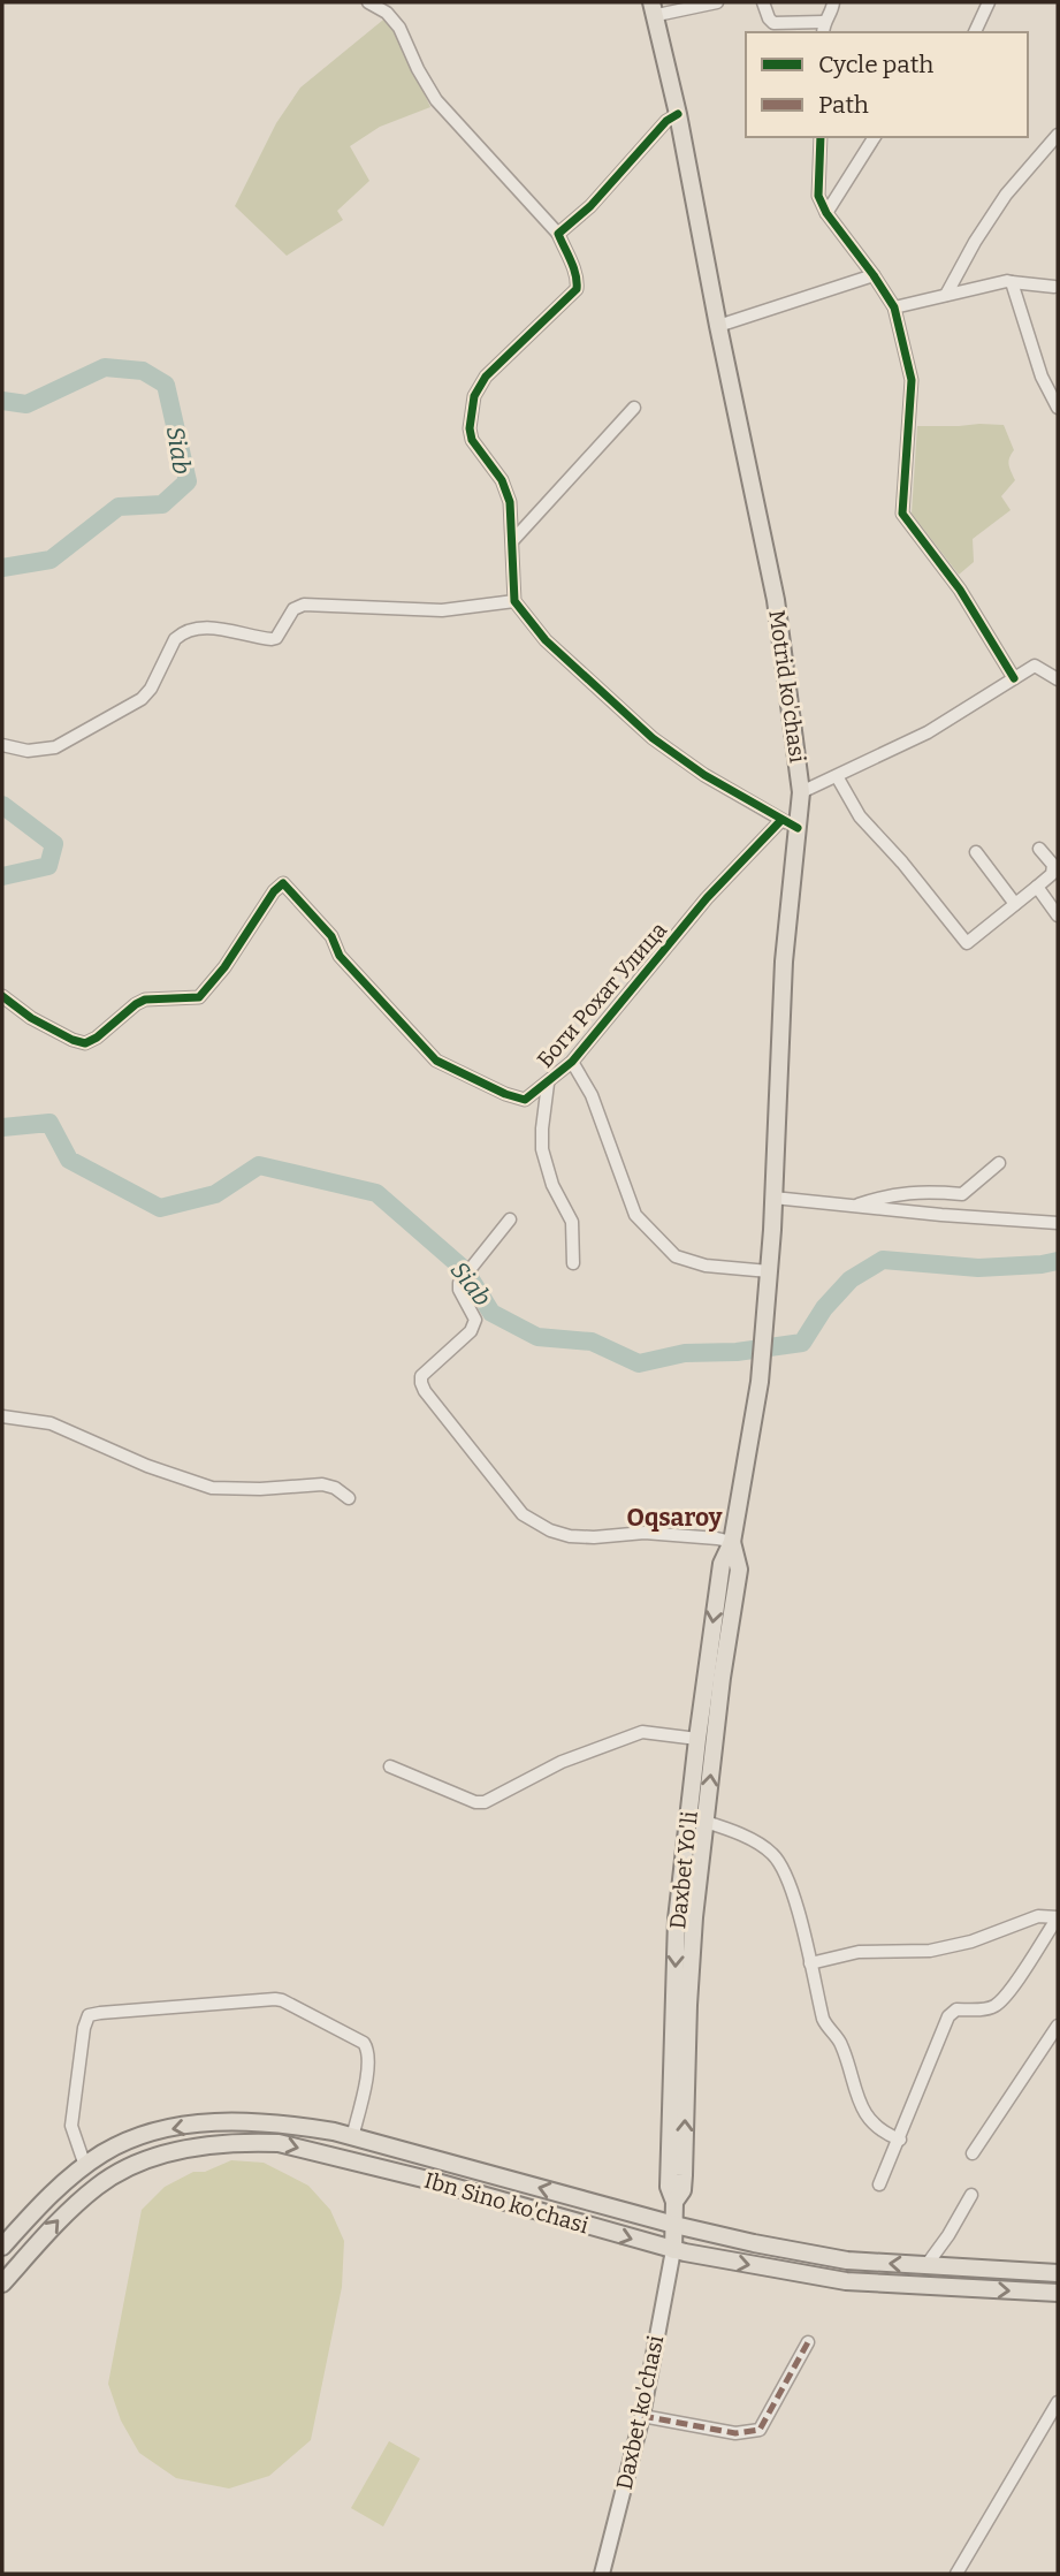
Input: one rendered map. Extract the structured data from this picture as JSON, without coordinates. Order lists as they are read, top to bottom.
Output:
{
  "streets": {
    "main road": [
      "Motrid ko'chasi",
      "Daxbet Yo'li",
      "Ibn Sino ko'chasi",
      "Daxbet ko'chasi"
    ],
    "street": ["Боги Рохат Улица"]
  },
  "crossings": [
    ["Motrid ko'chasi", "Daxbet Yo'li"],
    ["Daxbet Yo'li", "Ibn Sino ko'chasi"],
    ["Daxbet Yo'li", "Daxbet ko'chasi"],
    ["Ibn Sino ko'chasi", "Daxbet ko'chasi"]
  ],
  "districts": ["Oqsaroy"],
  "water": ["Siab"],
  "legend": ["Cycle path", "Path"]
}
